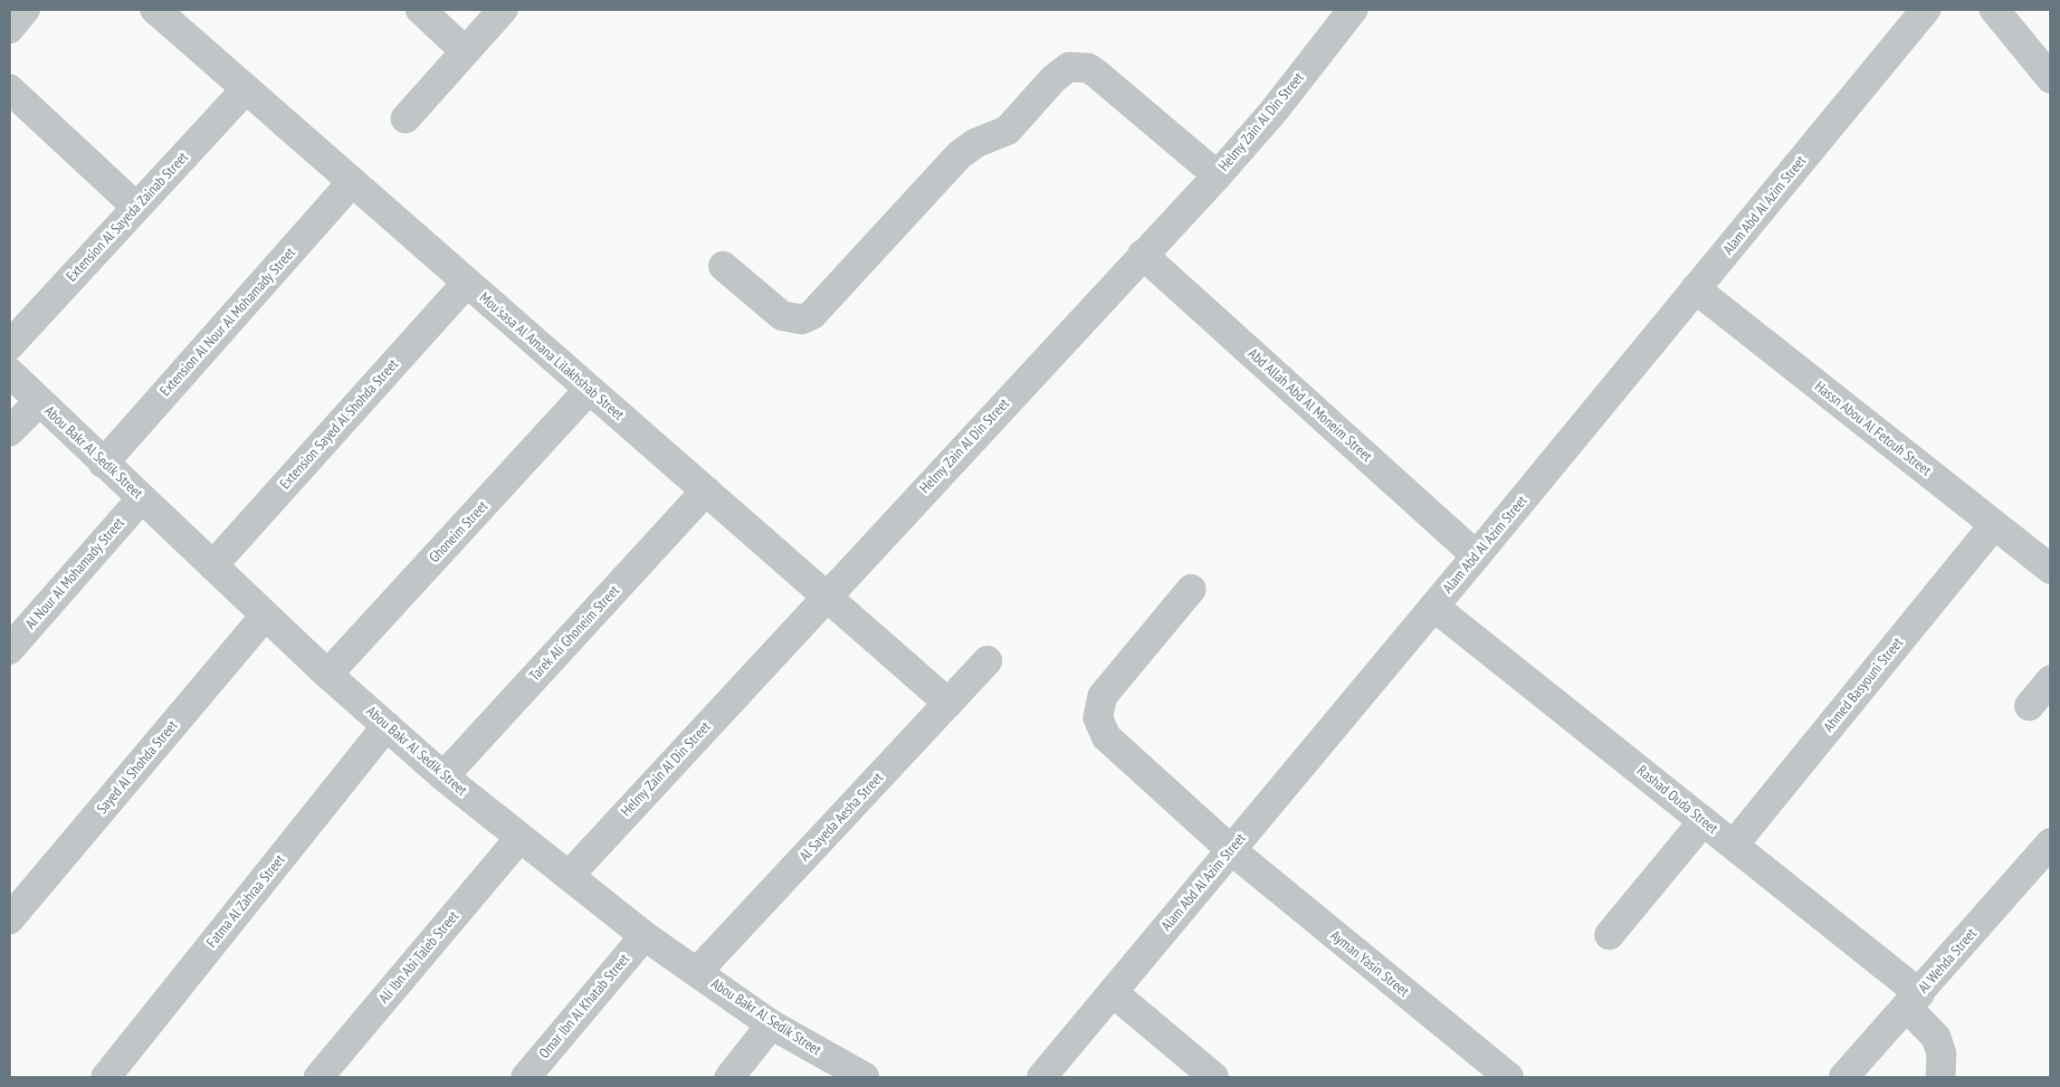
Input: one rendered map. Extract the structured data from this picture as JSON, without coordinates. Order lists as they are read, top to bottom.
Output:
{
  "streets": {
    "street": [
      "Helmy Zain Al Din Street",
      "Alam Abd Al Azim Street",
      "Extension Al Sayeda Zainab Street",
      "Extension Al Nour Al Mohamady Street",
      "Mou'sasa Al Amana Lilakhshab Street",
      "Abd Allah Abd Al Moneim Street",
      "Extension Sayed Al Shohda Street",
      "Hassn Abou Al Fetouh Street",
      "Abou Bakr Al Sedik Street",
      "Ghoneim Street",
      "Al Nour Al Mohamady Street",
      "Tarek Ali Ghoneim Street",
      "Ahmed Basyouni Street",
      "Sayed Al Shohda Street",
      "Rashad Ouda Street",
      "Al Sayeda Aesha Street",
      "Fatma Al Zahraa Street",
      "Ali Ibn Abi Taleb Street",
      "Al Wehda Street",
      "Ayman Yasin Street",
      "Omar Ibn Al Khatab Street"
    ]
  },
  "crossings": [
    ["Helmy Zain Al Din Street", "Mou'sasa Al Amana Lilakhshab Street"],
    ["Helmy Zain Al Din Street", "Abd Allah Abd Al Moneim Street"],
    ["Helmy Zain Al Din Street", "Abou Bakr Al Sedik Street"],
    ["Alam Abd Al Azim Street", "Abd Allah Abd Al Moneim Street"],
    ["Alam Abd Al Azim Street", "Hassn Abou Al Fetouh Street"],
    ["Alam Abd Al Azim Street", "Rashad Ouda Street"],
    ["Alam Abd Al Azim Street", "Ayman Yasin Street"],
    ["Extension Al Sayeda Zainab Street", "Mou'sasa Al Amana Lilakhshab Street"],
    ["Extension Al Nour Al Mohamady Street", "Mou'sasa Al Amana Lilakhshab Street"],
    ["Extension Al Nour Al Mohamady Street", "Abou Bakr Al Sedik Street"],
    ["Mou'sasa Al Amana Lilakhshab Street", "Extension Sayed Al Shohda Street"],
    ["Mou'sasa Al Amana Lilakhshab Street", "Ghoneim Street"],
    ["Mou'sasa Al Amana Lilakhshab Street", "Tarek Ali Ghoneim Street"],
    ["Mou'sasa Al Amana Lilakhshab Street", "Al Sayeda Aesha Street"],
    ["Extension Sayed Al Shohda Street", "Abou Bakr Al Sedik Street"],
    ["Hassn Abou Al Fetouh Street", "Ahmed Basyouni Street"],
    ["Abou Bakr Al Sedik Street", "Ghoneim Street"],
    ["Abou Bakr Al Sedik Street", "Al Nour Al Mohamady Street"],
    ["Abou Bakr Al Sedik Street", "Tarek Ali Ghoneim Street"],
    ["Abou Bakr Al Sedik Street", "Sayed Al Shohda Street"],
    ["Abou Bakr Al Sedik Street", "Al Sayeda Aesha Street"],
    ["Abou Bakr Al Sedik Street", "Fatma Al Zahraa Street"],
    ["Abou Bakr Al Sedik Street", "Ali Ibn Abi Taleb Street"],
    ["Abou Bakr Al Sedik Street", "Omar Ibn Al Khatab Street"],
    ["Ahmed Basyouni Street", "Rashad Ouda Street"],
    ["Rashad Ouda Street", "Al Wehda Street"]
  ]
}
